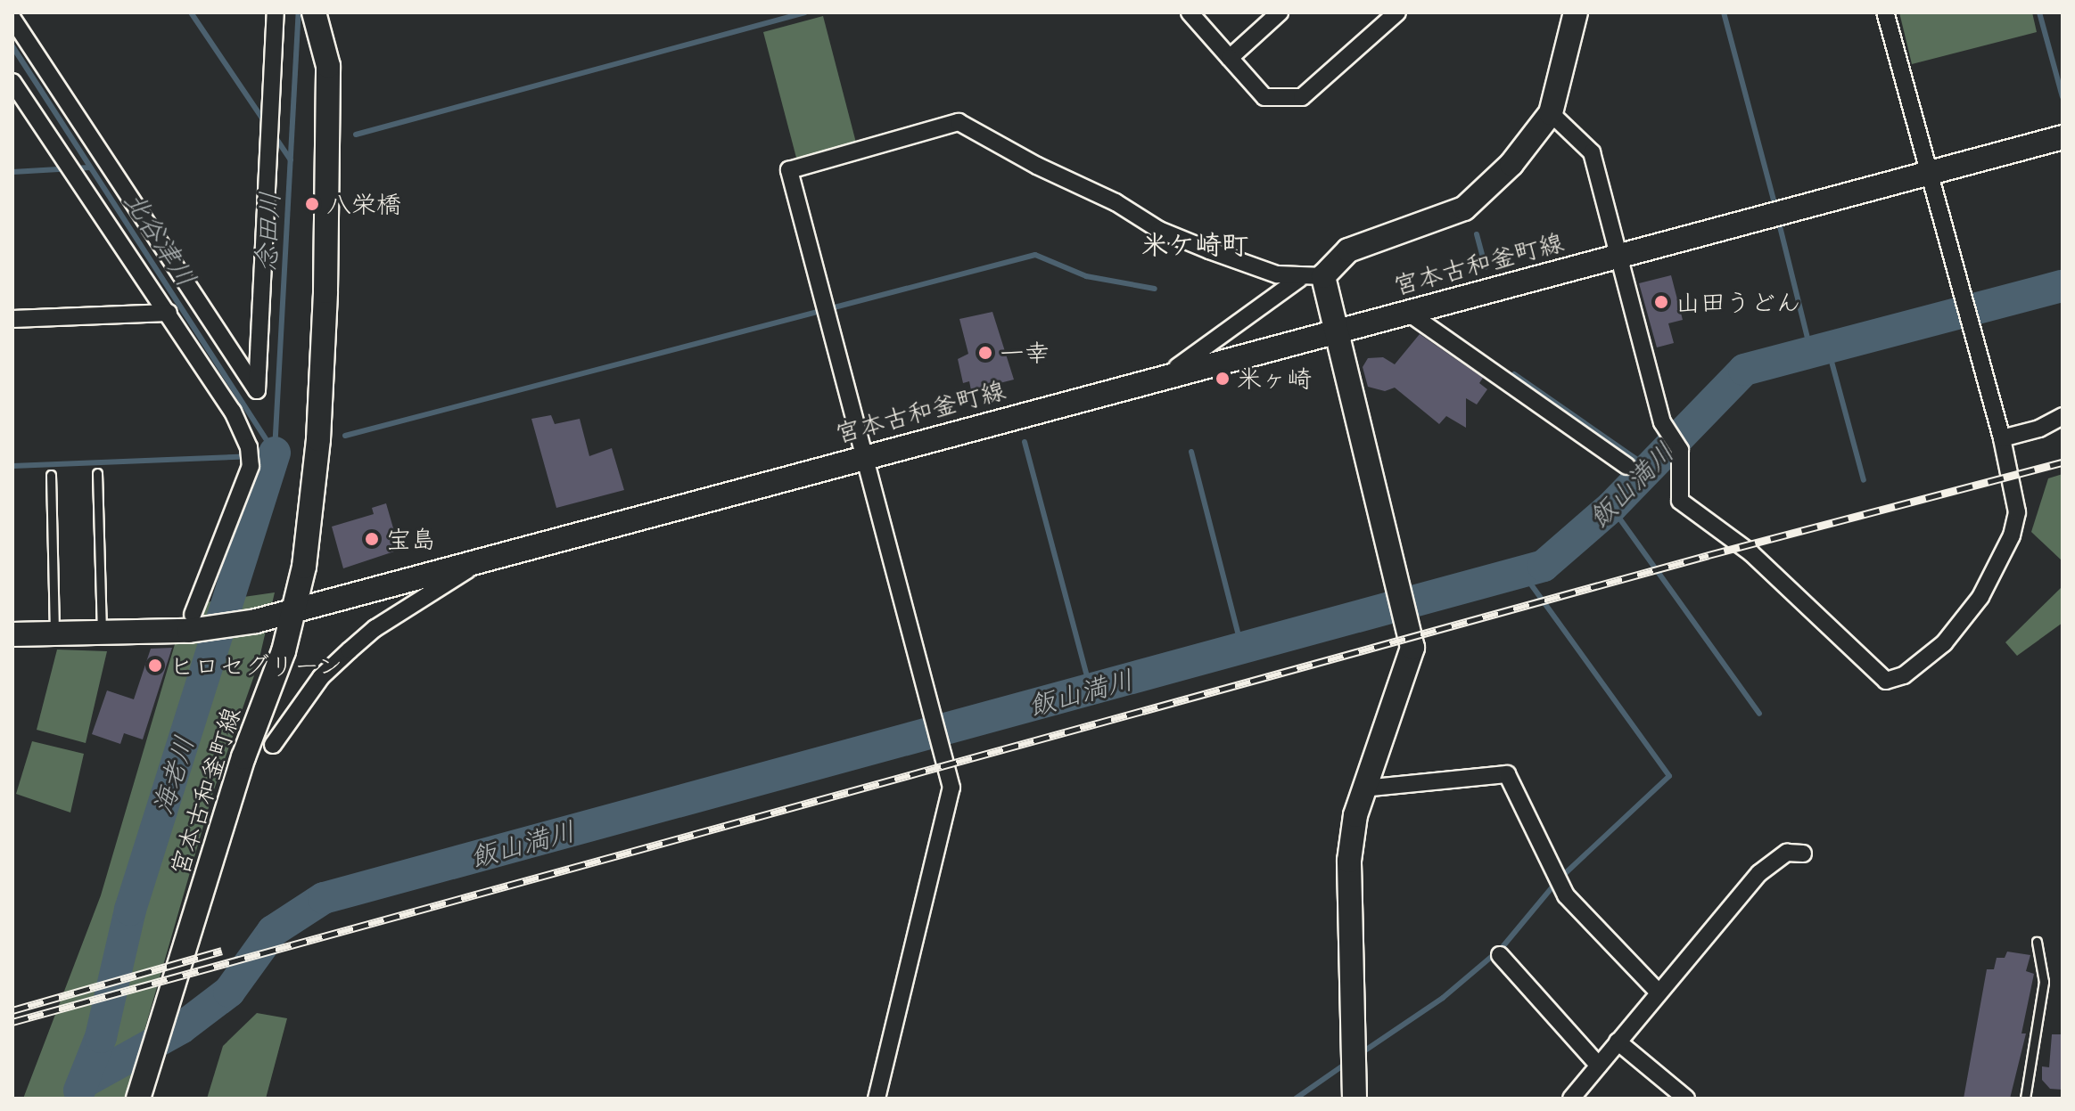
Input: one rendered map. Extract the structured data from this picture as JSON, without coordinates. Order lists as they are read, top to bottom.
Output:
{
  "streets": {
    "street": ["宮本古和釜町線"]
  },
  "districts": ["米ケ崎町"],
  "water": [
    "念田川",
    "北谷津川",
    "飯山満川",
    "海老川"
  ],
  "places": [
    "八栄橋",
    "山田うどん",
    "一幸",
    "米ヶ崎",
    "宝島",
    "ヒロセグリーン"
  ]
}
